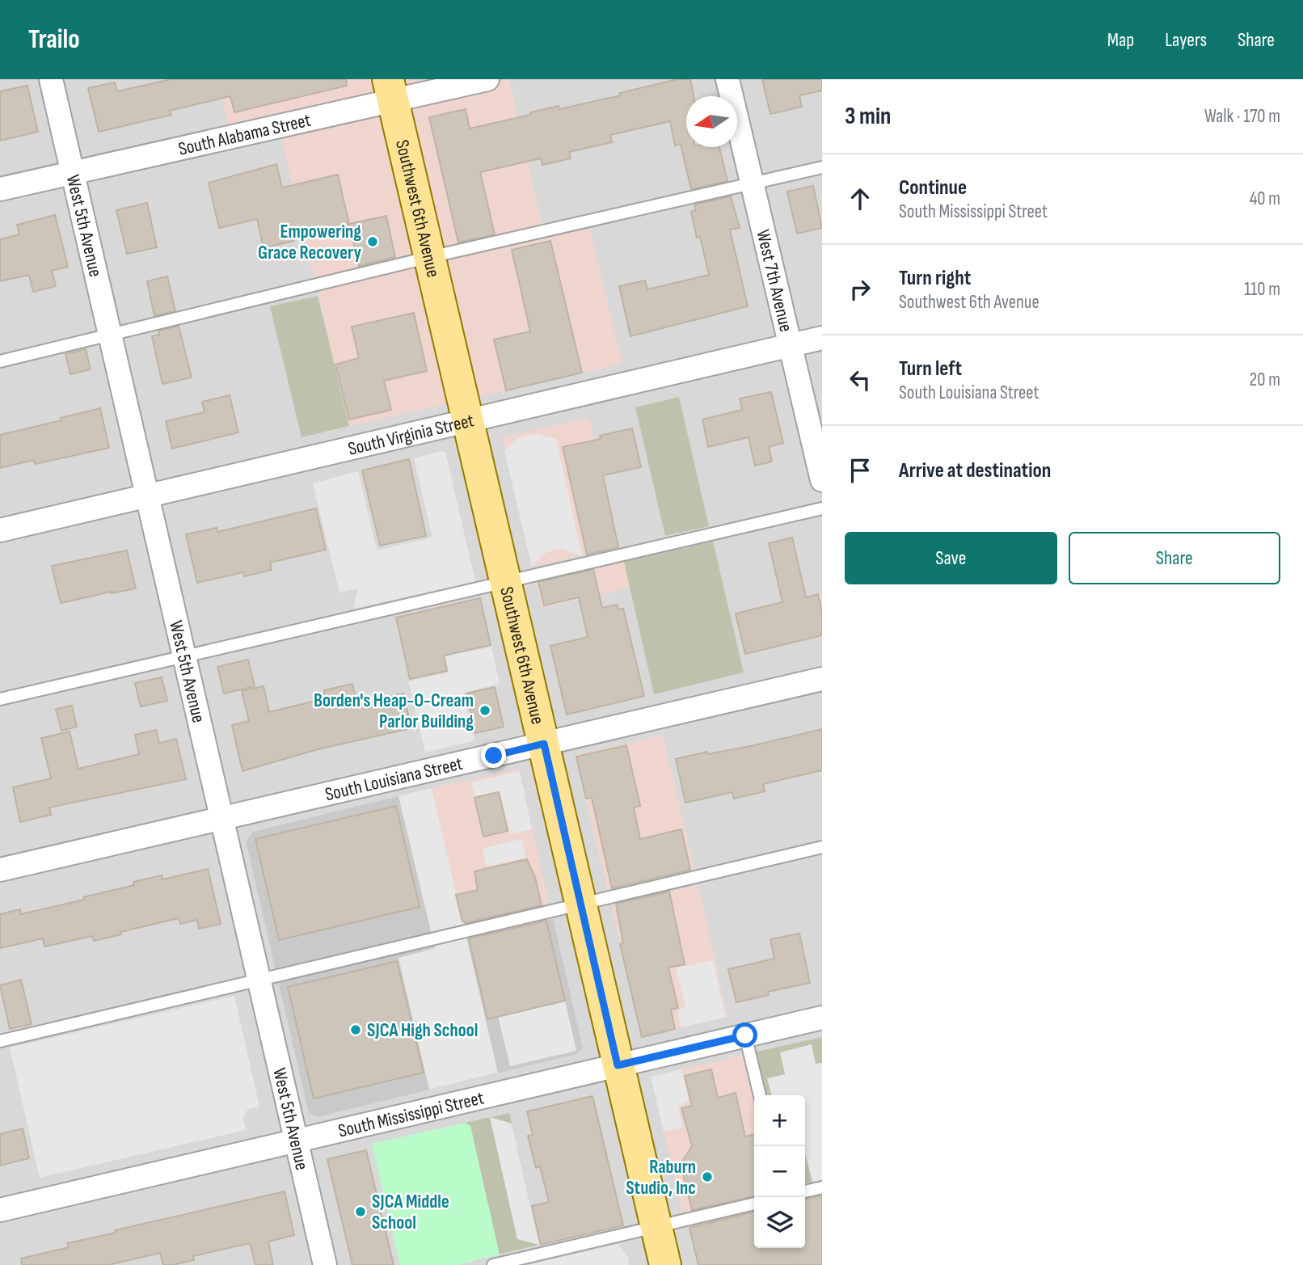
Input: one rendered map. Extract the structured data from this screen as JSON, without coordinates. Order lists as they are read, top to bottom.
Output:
{
  "streets": {
    "main road": ["Southwest 6th Avenue"],
    "street": [
      "South Alabama Street",
      "West 5th Avenue",
      "West 7th Avenue",
      "South Virginia Street",
      "South Louisiana Street",
      "South Mississippi Street"
    ]
  },
  "crossings": [
    ["South Alabama Street", "Southwest 6th Avenue"],
    ["South Alabama Street", "West 5th Avenue"],
    ["Southwest 6th Avenue", "South Virginia Street"],
    ["Southwest 6th Avenue", "South Louisiana Street"],
    ["Southwest 6th Avenue", "South Mississippi Street"],
    ["West 5th Avenue", "South Virginia Street"],
    ["West 5th Avenue", "South Louisiana Street"],
    ["West 5th Avenue", "South Mississippi Street"],
    ["West 7th Avenue", "South Virginia Street"]
  ],
  "places": [
    "Empowering Grace Recovery",
    "Borden's Heap-O-Cream Parlor Building",
    "SJCA High School",
    "Raburn Studio, Inc",
    "SJCA Middle School"
  ],
  "north": "left",
  "page": {
    "header": "Trailo",
    "nav": ["Map", "Layers", "Share"],
    "heading": ["3 min", "Walk · 170 m"],
    "list": [
      ["Continue", "South Mississippi Street", "40 m"],
      ["Turn right", "Southwest 6th Avenue", "110 m"],
      ["Turn left", "South Louisiana Street", "20 m"],
      "Arrive at destination"
    ],
    "buttons": ["Save", "Share"],
    "map_buttons": ["+", "−"]
  }
}
